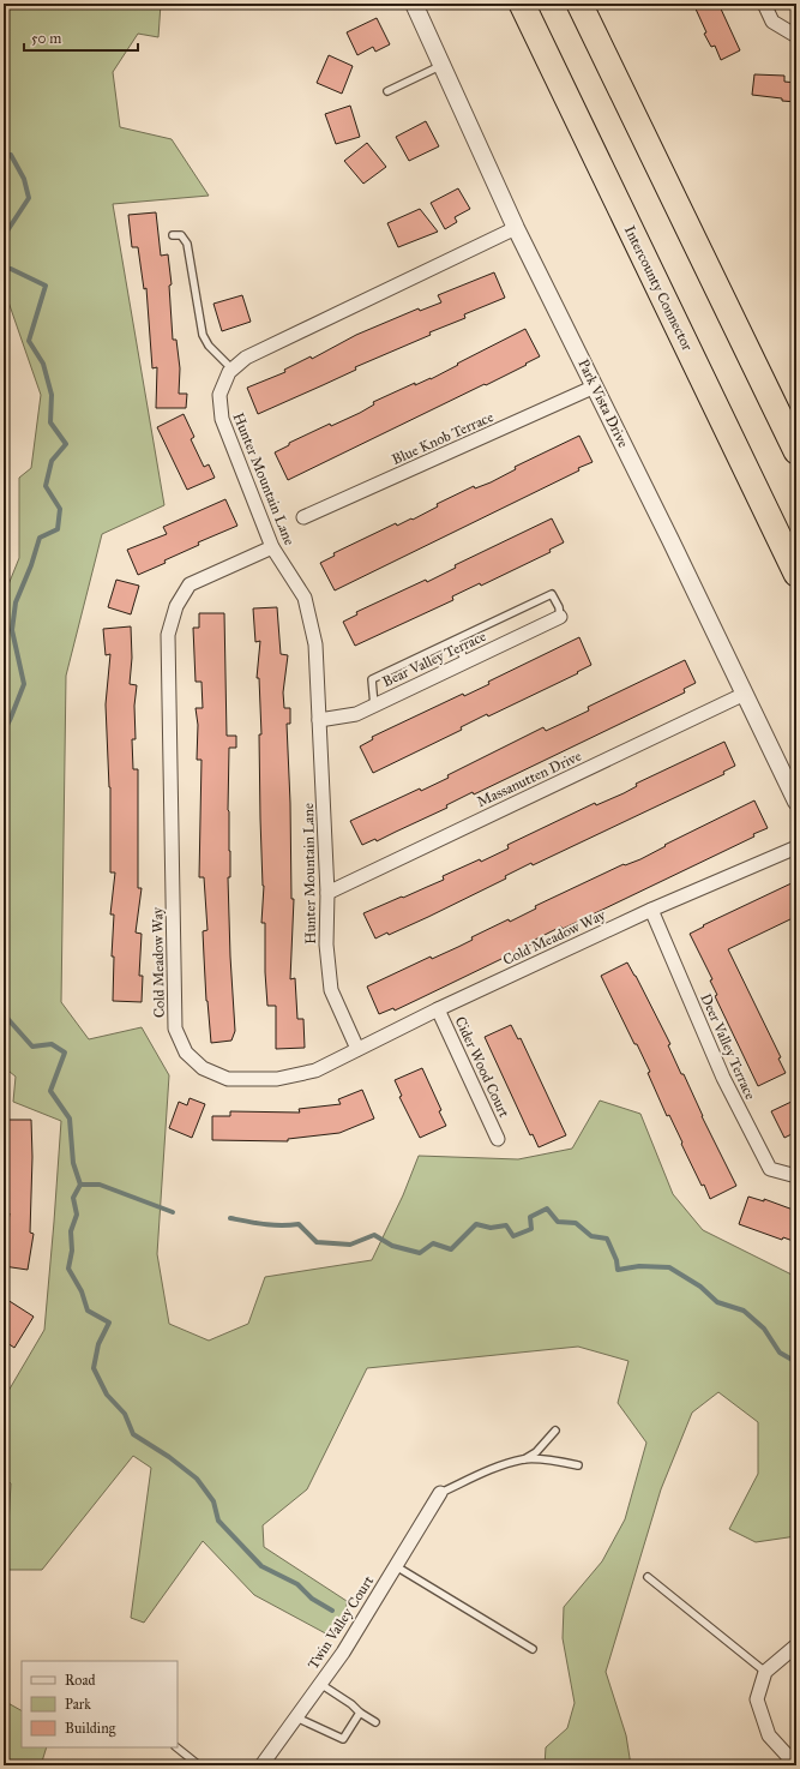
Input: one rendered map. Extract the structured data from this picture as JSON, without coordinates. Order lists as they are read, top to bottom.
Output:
{
  "streets": {
    "highway": ["Intercounty Connector"],
    "street": [
      "Park Vista Drive",
      "Blue Knob Terrace",
      "Hunter Mountain Lane",
      "Bear Valley Terrace",
      "Massanutten Drive",
      "Cold Meadow Way",
      "Deer Valley Terrace",
      "Cider Wood Court",
      "Twin Valley Court"
    ]
  },
  "crossings": [
    ["Park Vista Drive", "Blue Knob Terrace"],
    ["Park Vista Drive", "Massanutten Drive"],
    ["Hunter Mountain Lane", "Bear Valley Terrace"],
    ["Hunter Mountain Lane", "Massanutten Drive"],
    ["Hunter Mountain Lane", "Cold Meadow Way"],
    ["Cold Meadow Way", "Deer Valley Terrace"],
    ["Cold Meadow Way", "Cider Wood Court"]
  ],
  "legend": ["Road", "Park", "Building"],
  "scale_bar": "50 m"
}
